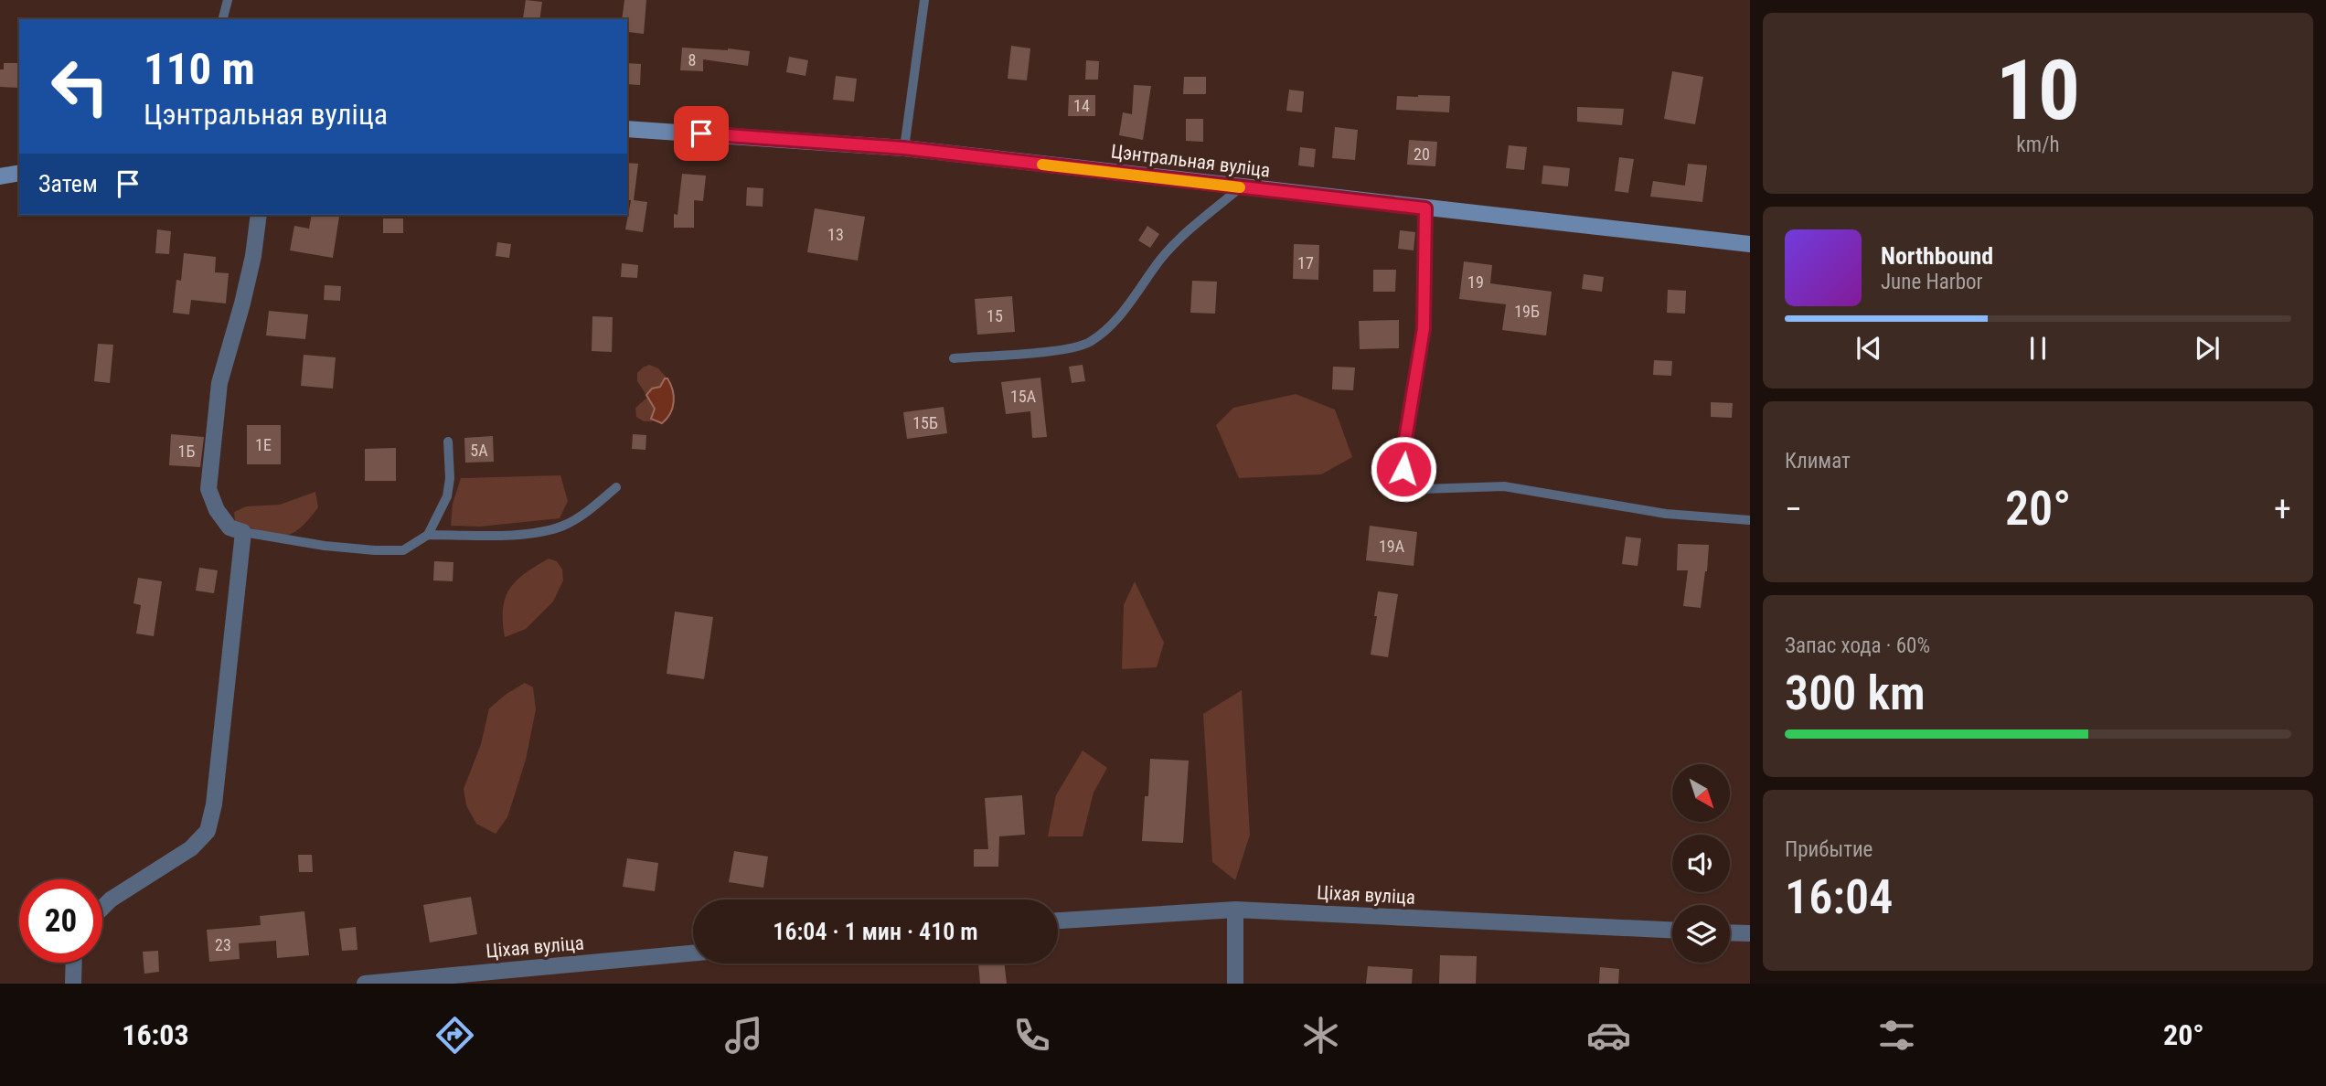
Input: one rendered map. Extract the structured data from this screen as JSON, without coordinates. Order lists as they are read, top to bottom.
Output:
{
  "streets": {
    "street": ["Цэнтральная вуліца", "Ціхая вуліца"]
  },
  "house_numbers": [
    "8",
    "14",
    "20",
    "13",
    "17",
    "19",
    "19Б",
    "15",
    "15А",
    "15Б",
    "1Е",
    "5А",
    "1Б",
    "19А",
    "23"
  ],
  "north": "bottom right",
  "page": {
    "tile": [
      ["10", "km/h"],
      "Климат",
      ["Запас хода · 60%", "300 km"],
      ["Прибытие", "16:04"]
    ],
    "turn": ["110 m", "Цэнтральная вуліца"],
    "then": "Затем",
    "song": ["Northbound", "June Harbor"],
    "heat": ["−", "20°", "+"],
    "limit": "20",
    "trip": "16:04 · 1 мин · 410 m",
    "tabs": ["16:03", "20°"]
  }
}
